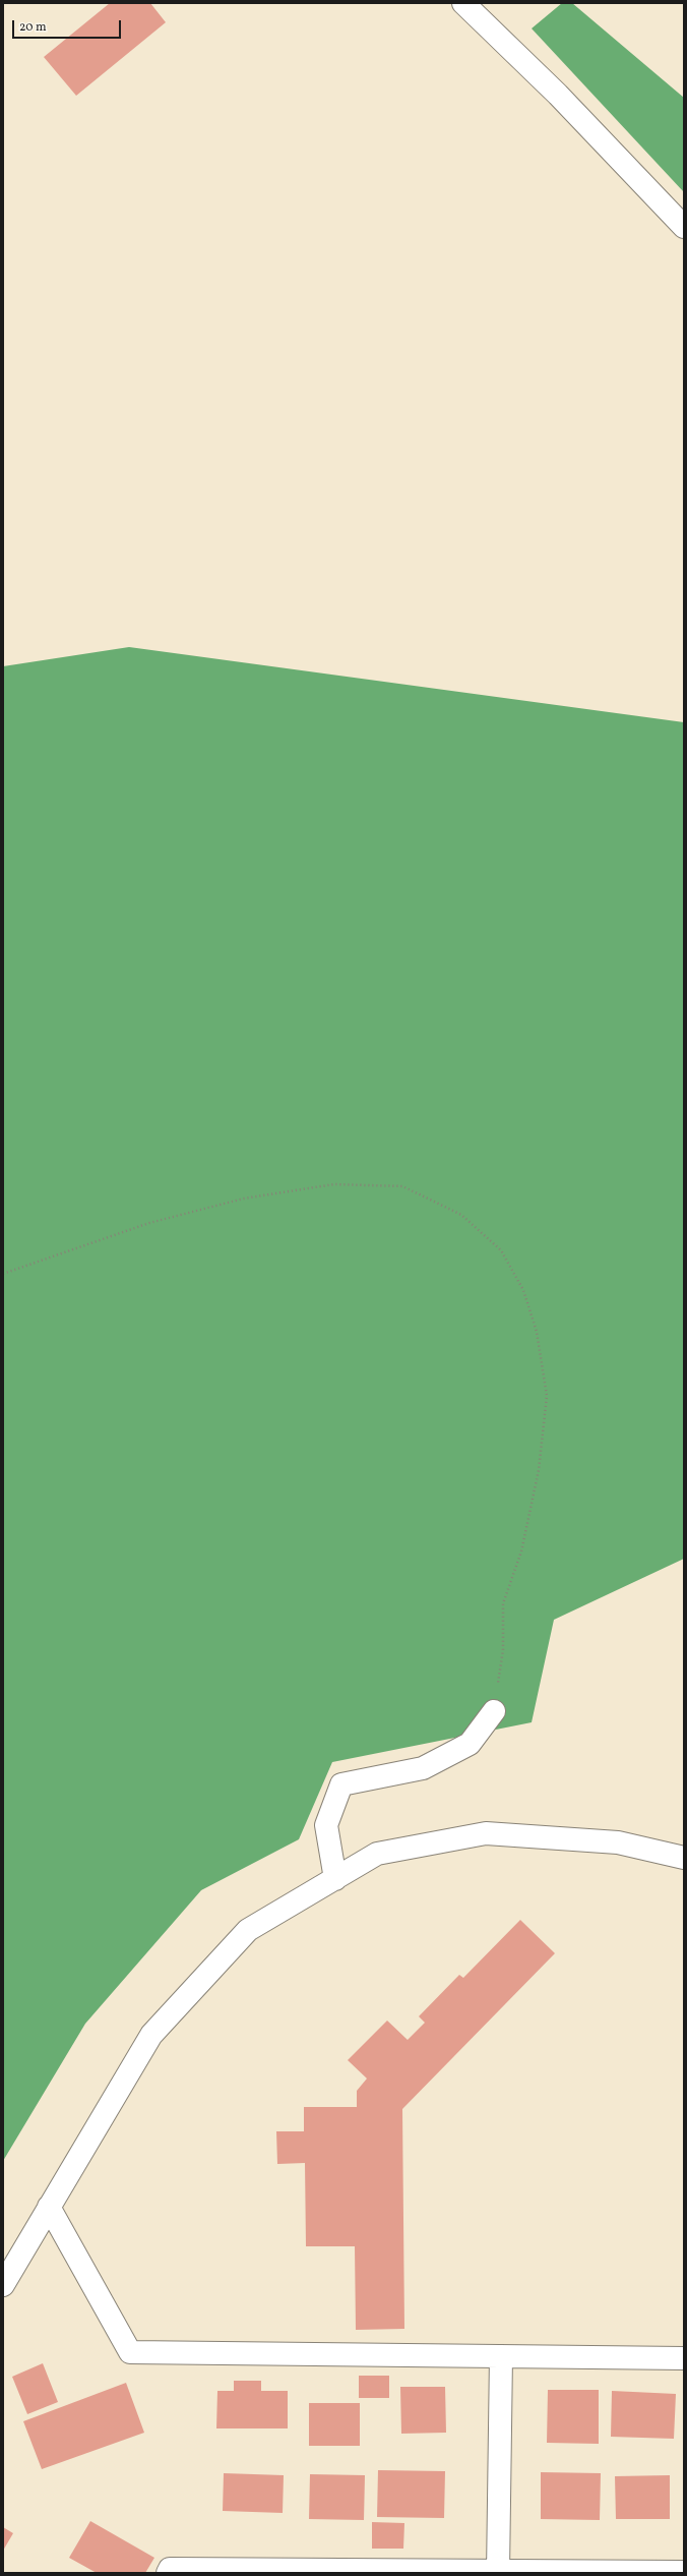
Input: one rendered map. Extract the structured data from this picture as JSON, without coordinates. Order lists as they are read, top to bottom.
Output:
{
  "scale_bar": "20 m"
}
